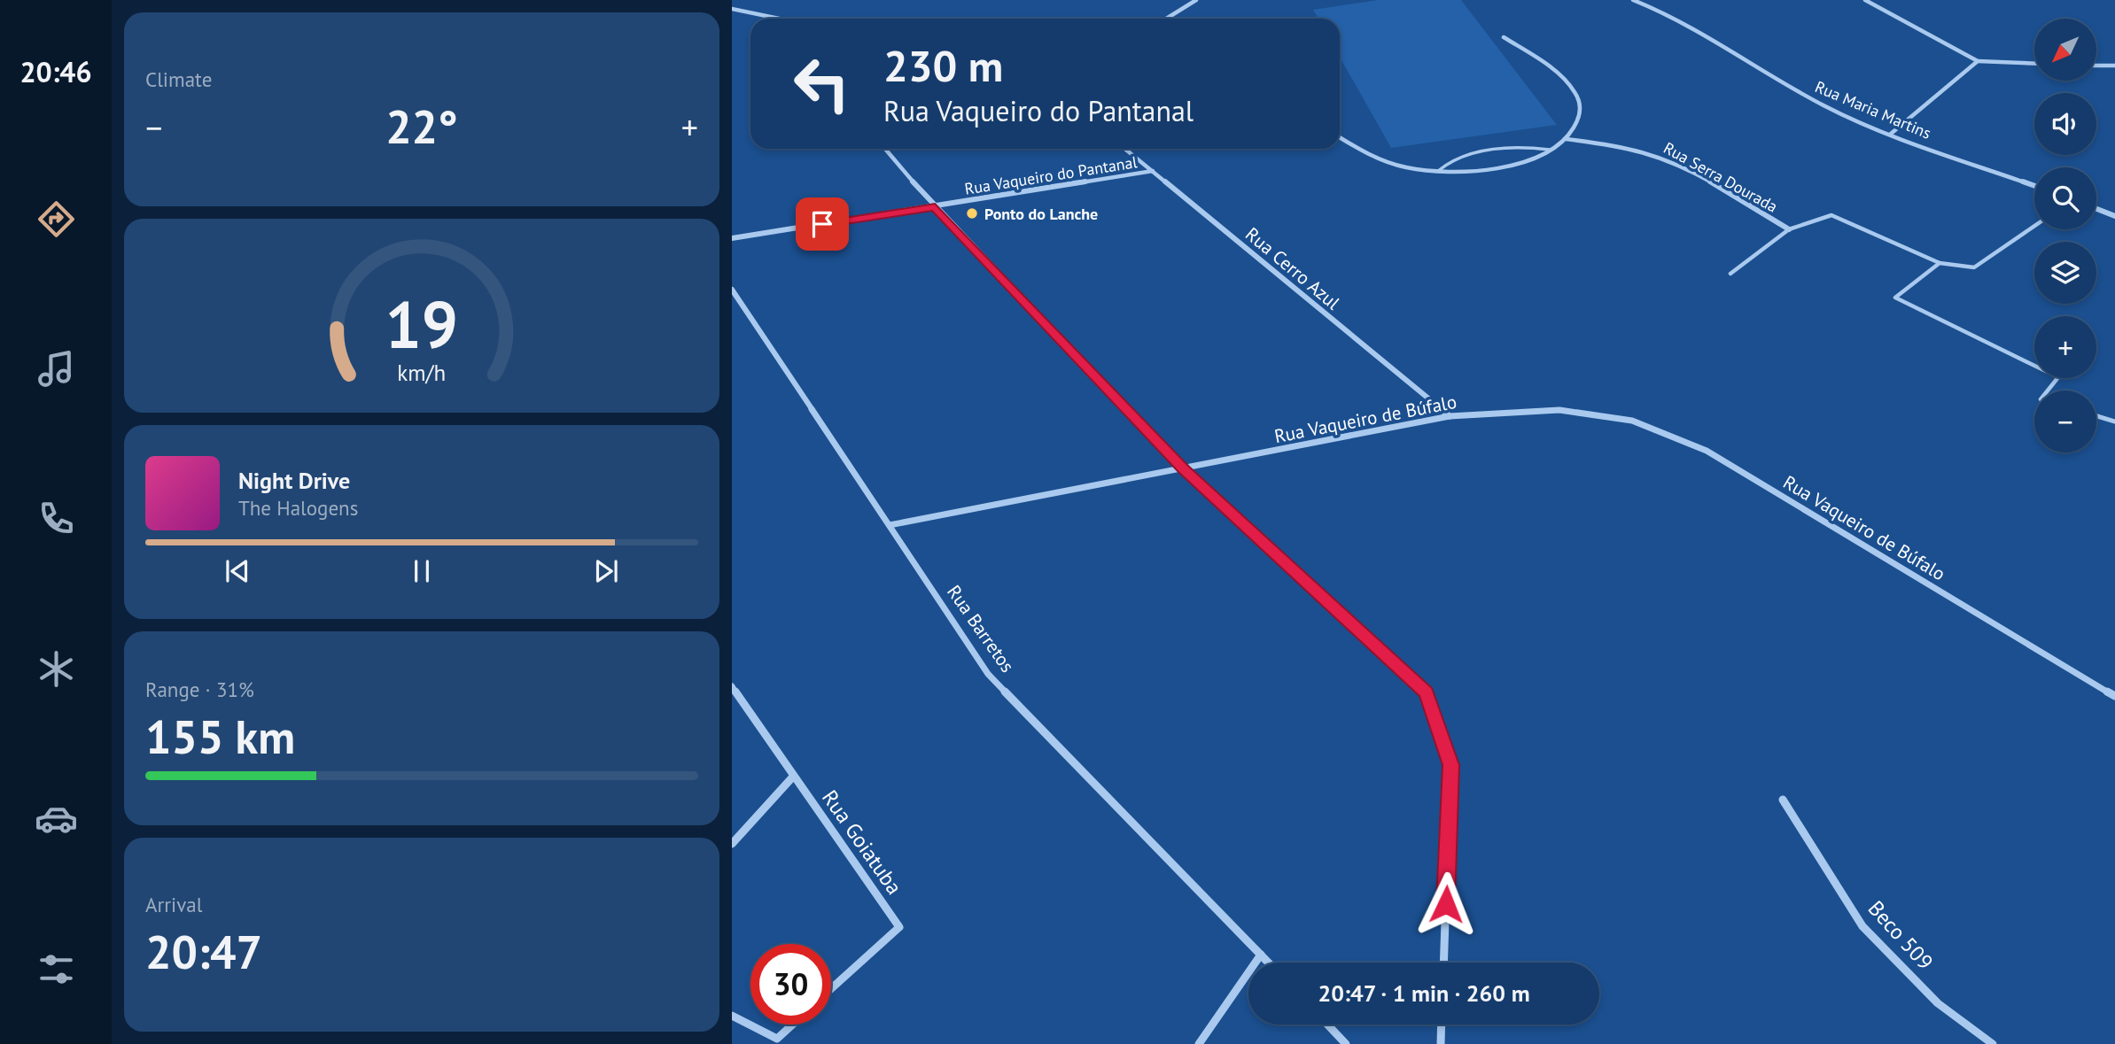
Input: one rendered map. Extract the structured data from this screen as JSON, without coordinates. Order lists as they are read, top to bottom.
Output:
{
  "streets": {
    "street": [
      "Rua Maria Martins",
      "Rua Vaqueiro do Pantanal",
      "Rua Serra Dourada",
      "Rua Cerro Azul",
      "Rua Vaqueiro de Búfalo",
      "Rua Barretos",
      "Rua Goiatuba",
      "Beco 509"
    ]
  },
  "crossings": [
    ["Rua Vaqueiro do Pantanal", "Rua Cerro Azul"],
    ["Rua Cerro Azul", "Rua Vaqueiro de Búfalo"],
    ["Rua Vaqueiro de Búfalo", "Rua Barretos"]
  ],
  "places": ["Ponto do Lanche"],
  "north": "bottom left",
  "page": {
    "tabs": "20:46",
    "tile": [
      "Climate",
      ["Range · 31%", "155 km"],
      ["Arrival", "20:47"]
    ],
    "map_buttons": ["+", "−"],
    "turn": ["230 m", "Rua Vaqueiro do Pantanal"],
    "heat": ["−", "22°", "+"],
    "song": ["Night Drive", "The Halogens"],
    "limit": "30",
    "trip": "20:47 · 1 min · 260 m",
    "gauge": ["19", "km/h"]
  }
}
